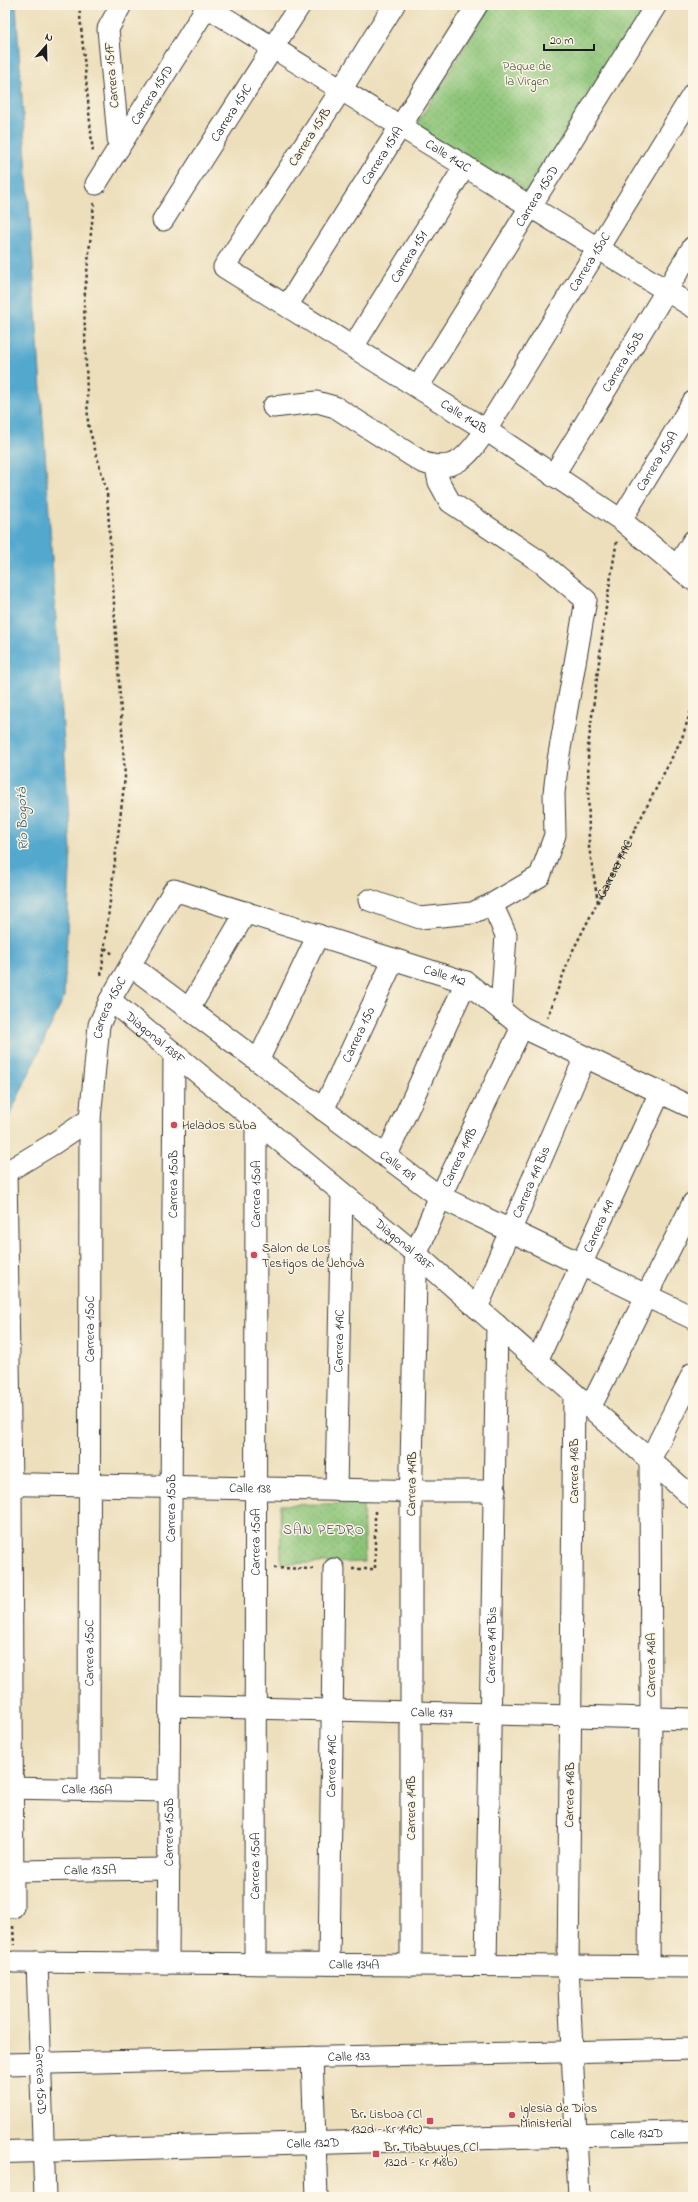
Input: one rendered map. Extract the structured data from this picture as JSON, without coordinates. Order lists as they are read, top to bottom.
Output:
{
  "streets": {
    "main road": [
      "Carrera 149B",
      "Calle 139",
      "Calle 138",
      "Calle 132D"
    ],
    "street": [
      "Carrera 151F",
      "Carrera 151D",
      "Carrera 151C",
      "Carrera 151B",
      "Carrera 151A",
      "Calle 142C",
      "Carrera 150D",
      "Carrera 151",
      "Carrera 150C",
      "Carrera 150B",
      "Calle 142B",
      "Carrera 150A",
      "Carrera 149C",
      "Calle 142",
      "Carrera 150",
      "Diagonal 138F",
      "Carrera 149 Bis",
      "Carrera 149",
      "Carrera 148B",
      "Carrera 148A",
      "Calle 137",
      "Calle 136A",
      "Calle 135A",
      "Calle 134A",
      "Calle 133"
    ]
  },
  "crossings": [
    ["Carrera 151F", "Carrera 151D"],
    ["Carrera 151D", "Calle 142C"],
    ["Carrera 151C", "Calle 142C"],
    ["Carrera 151B", "Calle 142C"],
    ["Carrera 151B", "Calle 142B"],
    ["Carrera 151A", "Calle 142C"],
    ["Carrera 151A", "Calle 142B"],
    ["Calle 142C", "Carrera 150D"],
    ["Calle 142C", "Carrera 151"],
    ["Calle 142C", "Carrera 150C"],
    ["Calle 142C", "Carrera 150B"],
    ["Carrera 150D", "Calle 142B"],
    ["Carrera 150D", "Calle 134A"],
    ["Carrera 150D", "Calle 133"],
    ["Carrera 150D", "Calle 132D"],
    ["Carrera 151", "Calle 142B"],
    ["Carrera 150C", "Calle 142B"],
    ["Carrera 150C", "Calle 142"],
    ["Carrera 150C", "Diagonal 138F"],
    ["Carrera 150C", "Calle 139"],
    ["Carrera 150C", "Calle 138"],
    ["Carrera 150C", "Calle 136A"],
    ["Carrera 150B", "Calle 142B"],
    ["Carrera 150B", "Diagonal 138F"],
    ["Carrera 150B", "Calle 138"],
    ["Carrera 150B", "Calle 137"],
    ["Carrera 150B", "Calle 136A"],
    ["Carrera 150B", "Calle 135A"],
    ["Carrera 150B", "Calle 134A"],
    ["Calle 142B", "Carrera 150A"],
    ["Carrera 150A", "Diagonal 138F"],
    ["Carrera 150A", "Calle 138"],
    ["Carrera 150A", "Calle 137"],
    ["Carrera 150A", "Calle 134A"],
    ["Carrera 149C", "Calle 142"],
    ["Carrera 149C", "Diagonal 138F"],
    ["Carrera 149C", "Carrera 149B"],
    ["Carrera 149C", "Calle 138"],
    ["Carrera 149C", "Calle 137"],
    ["Carrera 149C", "Calle 134A"],
    ["Calle 142", "Carrera 150"],
    ["Calle 142", "Carrera 149B"],
    ["Calle 142", "Carrera 149 Bis"],
    ["Calle 142", "Carrera 149"],
    ["Carrera 150", "Calle 139"],
    ["Diagonal 138F", "Carrera 149B"],
    ["Diagonal 138F", "Carrera 149 Bis"],
    ["Diagonal 138F", "Carrera 149"],
    ["Diagonal 138F", "Carrera 148B"],
    ["Diagonal 138F", "Carrera 148A"],
    ["Carrera 149B", "Calle 139"],
    ["Carrera 149B", "Calle 138"],
    ["Carrera 149B", "Calle 137"],
    ["Carrera 149B", "Calle 134A"],
    ["Calle 139", "Carrera 149 Bis"],
    ["Calle 139", "Carrera 149"],
    ["Carrera 149 Bis", "Calle 138"],
    ["Carrera 149 Bis", "Calle 137"],
    ["Carrera 149 Bis", "Calle 134A"],
    ["Carrera 148B", "Calle 137"],
    ["Carrera 148B", "Calle 134A"],
    ["Carrera 148B", "Calle 133"],
    ["Carrera 148B", "Calle 132D"],
    ["Carrera 148A", "Calle 137"],
    ["Carrera 148A", "Calle 134A"]
  ],
  "districts": ["SAN PEDRO"],
  "water": ["Río Bogotá"],
  "parks": ["Paque de la Virgen"],
  "places": {
    "other": ["Helados suba", "Salon de Los Testigos de Jehová", "Iglesia de Dios Ministerial"],
    "transit": ["Br. Lisboa (Cl 132d - Kr 149c)", "Br. Tibabuyes (Cl 132d - Kr 148b)"]
  },
  "scale_bar": "20 m",
  "north": "top"
}
